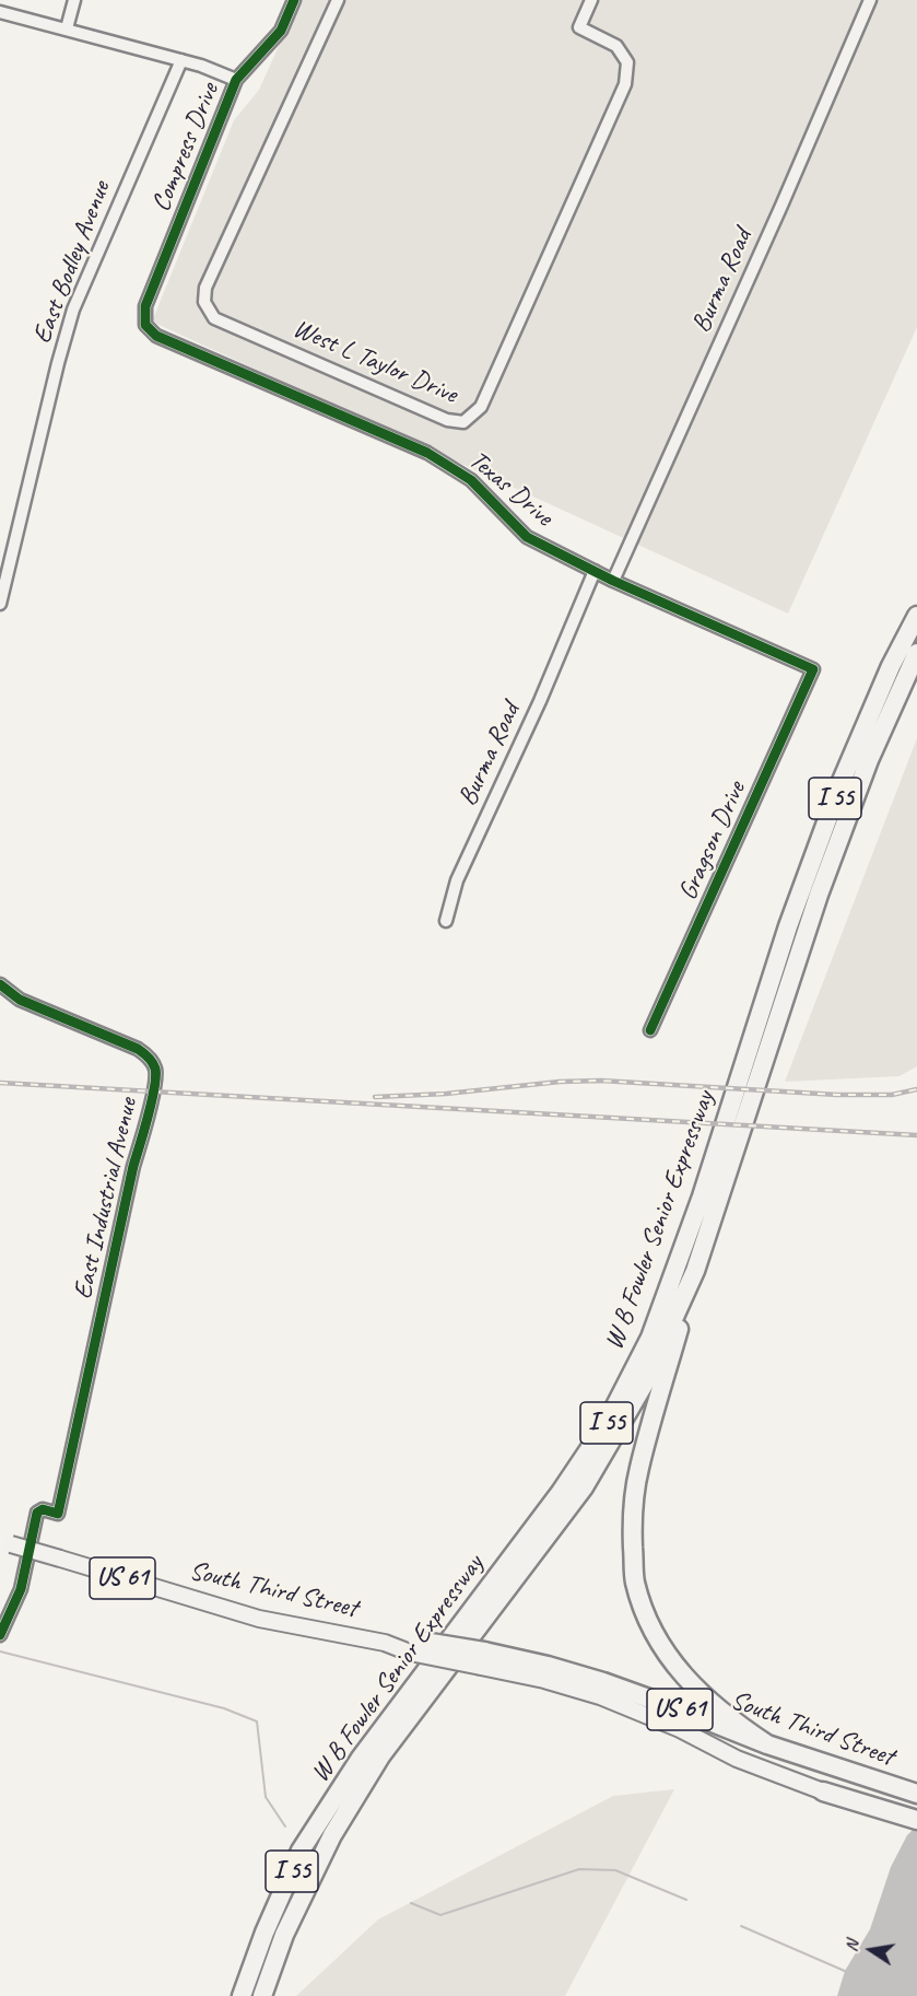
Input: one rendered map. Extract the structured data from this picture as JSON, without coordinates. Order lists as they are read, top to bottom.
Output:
{
  "streets": {
    "highway": [
      "I 55",
      "W B Fowler Senior Expressway",
      "US 61",
      "South Third Street"
    ],
    "street": [
      "Compress Drive",
      "East Bodley Avenue",
      "Burma Road",
      "West L Taylor Drive",
      "Texas Drive",
      "Gragson Drive",
      "East Industrial Avenue"
    ]
  },
  "crossings": [
    ["Compress Drive", "Texas Drive"],
    ["Burma Road", "Texas Drive"],
    ["Texas Drive", "Gragson Drive"]
  ],
  "north": "left"
}
